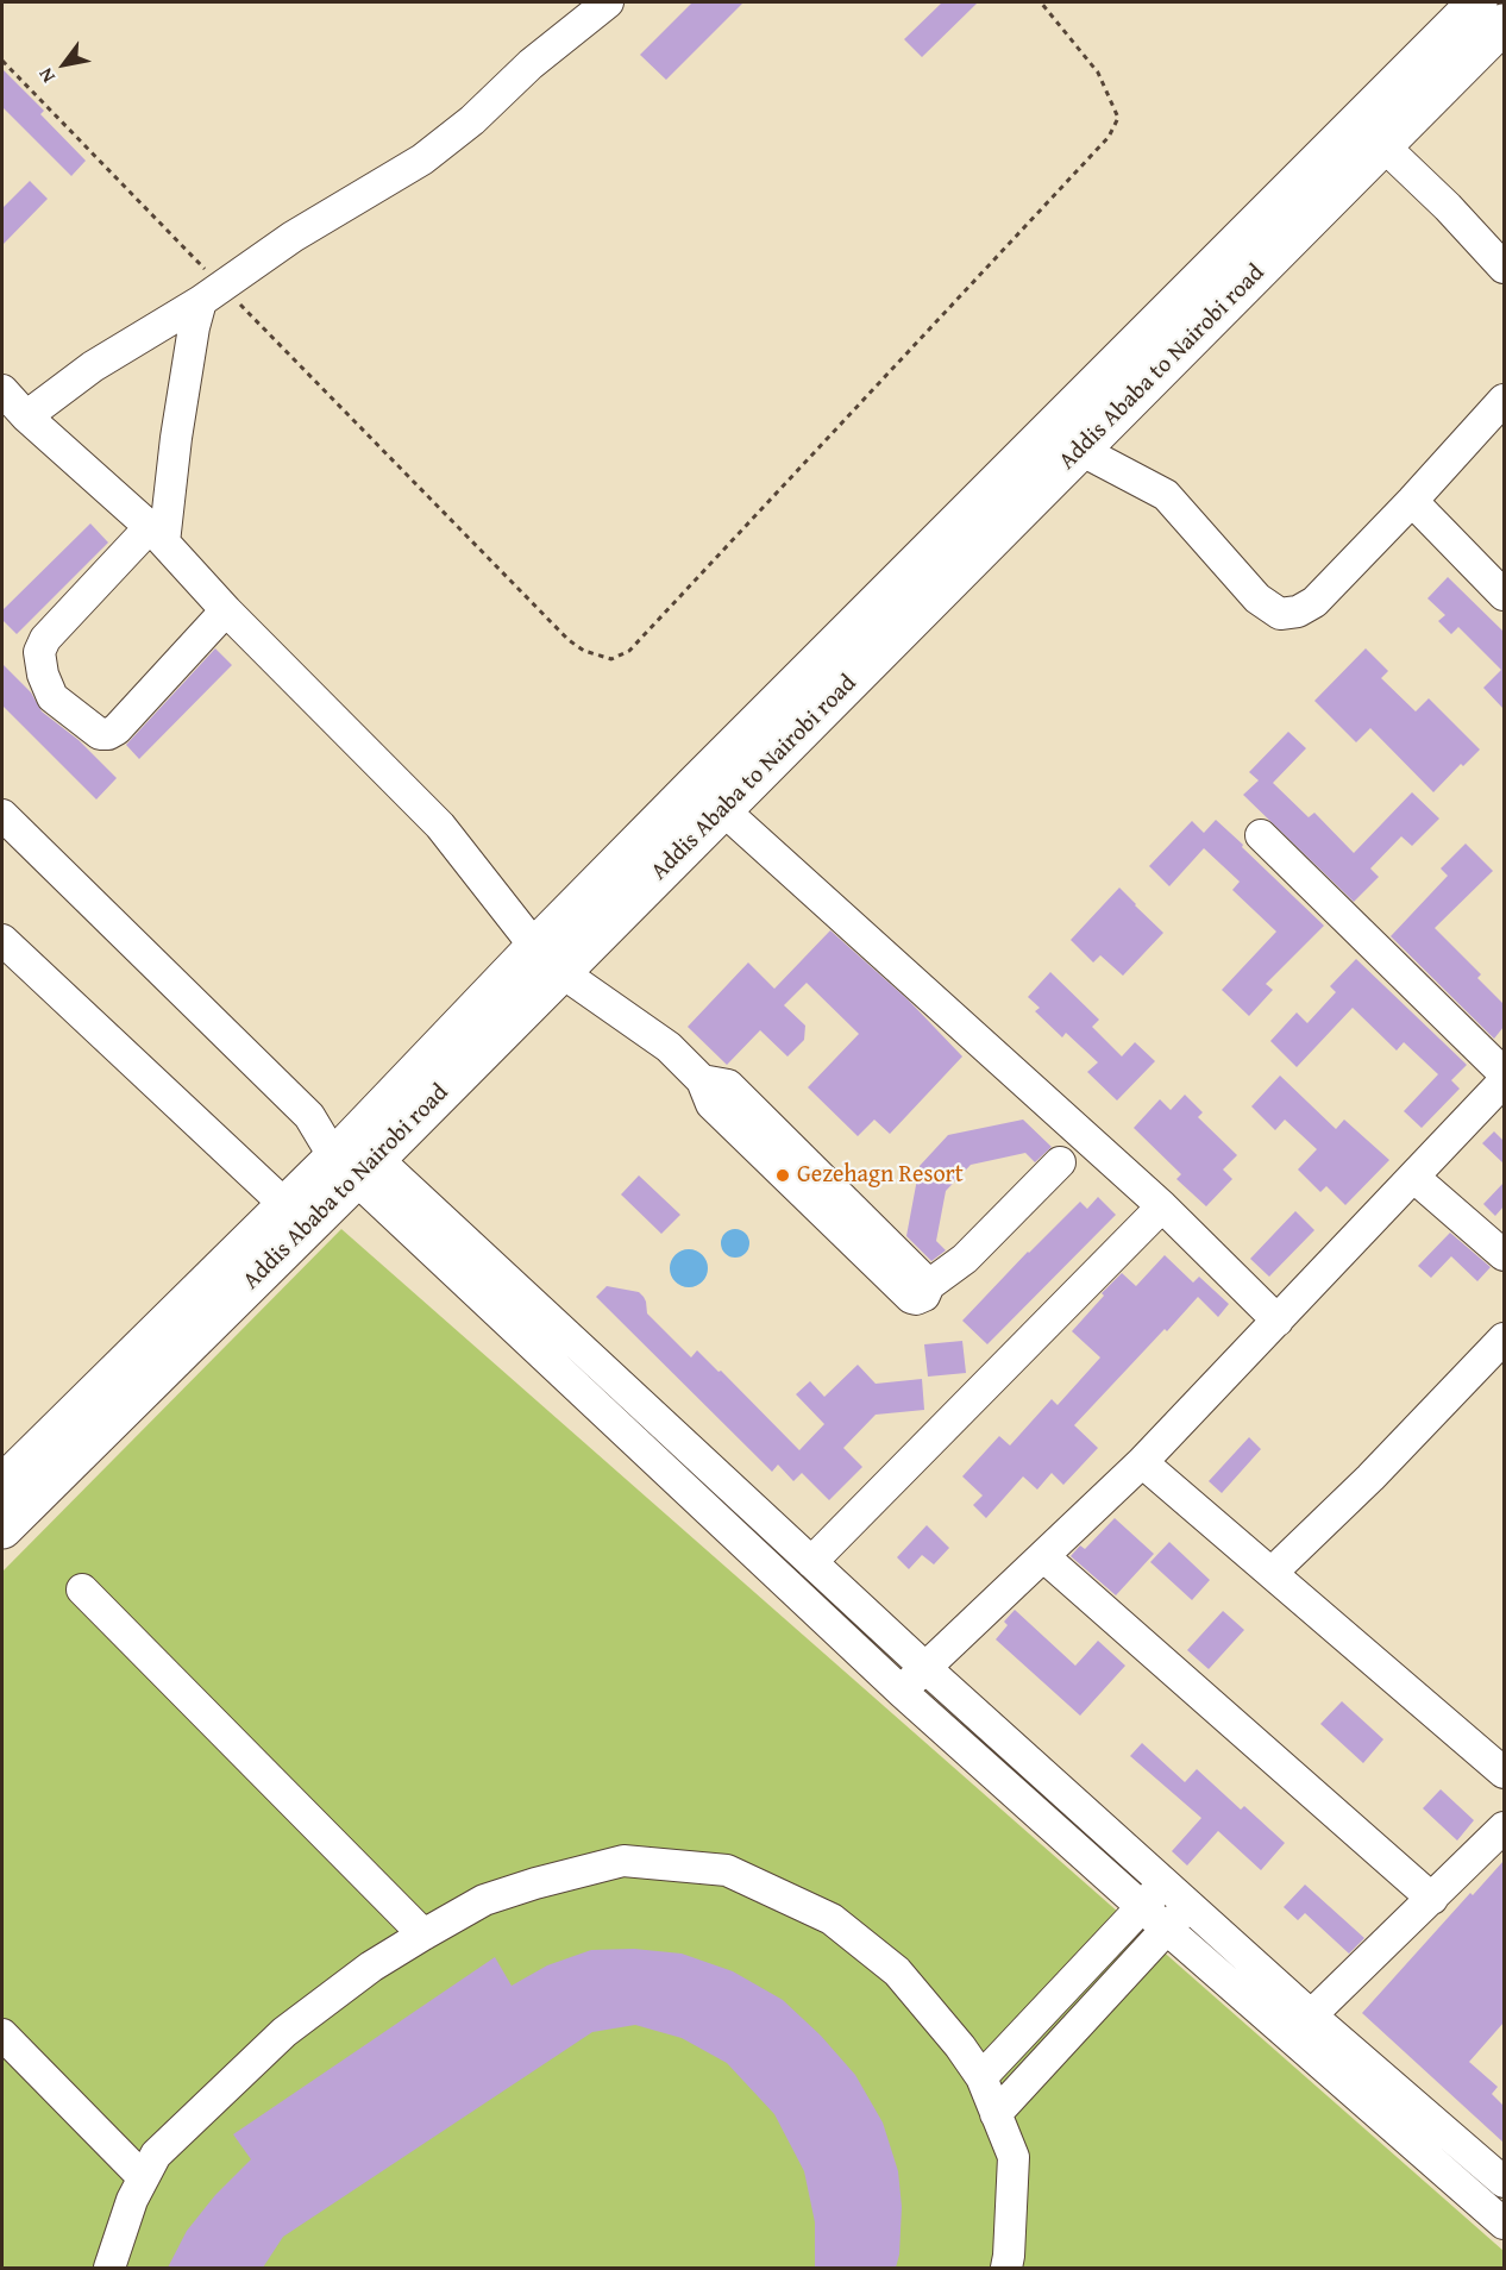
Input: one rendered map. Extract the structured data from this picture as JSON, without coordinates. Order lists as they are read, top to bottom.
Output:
{
  "streets": {
    "highway": ["Addis Ababa to Nairobi road"]
  },
  "places": ["Gezehagn Resort"],
  "north": "bottom left"
}
